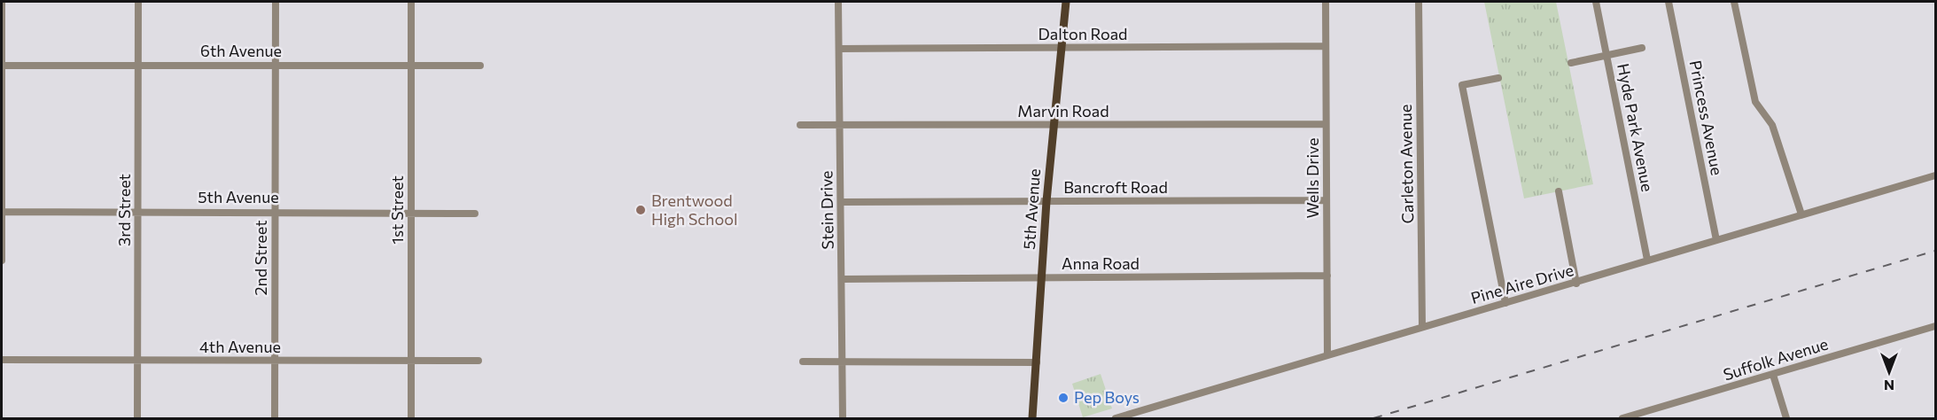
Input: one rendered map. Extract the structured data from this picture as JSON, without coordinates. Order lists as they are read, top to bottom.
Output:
{
  "streets": {
    "main road": ["5th Avenue"],
    "street": [
      "Dalton Road",
      "6th Avenue",
      "Marvin Road",
      "Princess Avenue",
      "Hyde Park Avenue",
      "Carleton Avenue",
      "Wells Drive",
      "Bancroft Road",
      "3rd Street",
      "1st Street",
      "Stein Drive",
      "2nd Street",
      "Anna Road",
      "Pine Aire Drive",
      "4th Avenue",
      "Suffolk Avenue"
    ]
  },
  "crossings": [
    ["Dalton Road", "Wells Drive"],
    ["Dalton Road", "5th Avenue"],
    ["Dalton Road", "Stein Drive"],
    ["6th Avenue", "3rd Street"],
    ["6th Avenue", "1st Street"],
    ["6th Avenue", "2nd Street"],
    ["Marvin Road", "Wells Drive"],
    ["Marvin Road", "5th Avenue"],
    ["Marvin Road", "Stein Drive"],
    ["Princess Avenue", "Pine Aire Drive"],
    ["Hyde Park Avenue", "Pine Aire Drive"],
    ["Carleton Avenue", "Pine Aire Drive"],
    ["Wells Drive", "Bancroft Road"],
    ["Wells Drive", "Anna Road"],
    ["Wells Drive", "Pine Aire Drive"],
    ["Bancroft Road", "5th Avenue"],
    ["Bancroft Road", "Stein Drive"],
    ["5th Avenue", "3rd Street"],
    ["5th Avenue", "1st Street"],
    ["5th Avenue", "2nd Street"],
    ["5th Avenue", "Anna Road"],
    ["3rd Street", "4th Avenue"],
    ["1st Street", "4th Avenue"],
    ["Stein Drive", "Anna Road"],
    ["2nd Street", "4th Avenue"]
  ],
  "places": ["Brentwood High School", "Pep Boys"],
  "north": "bottom"
}
